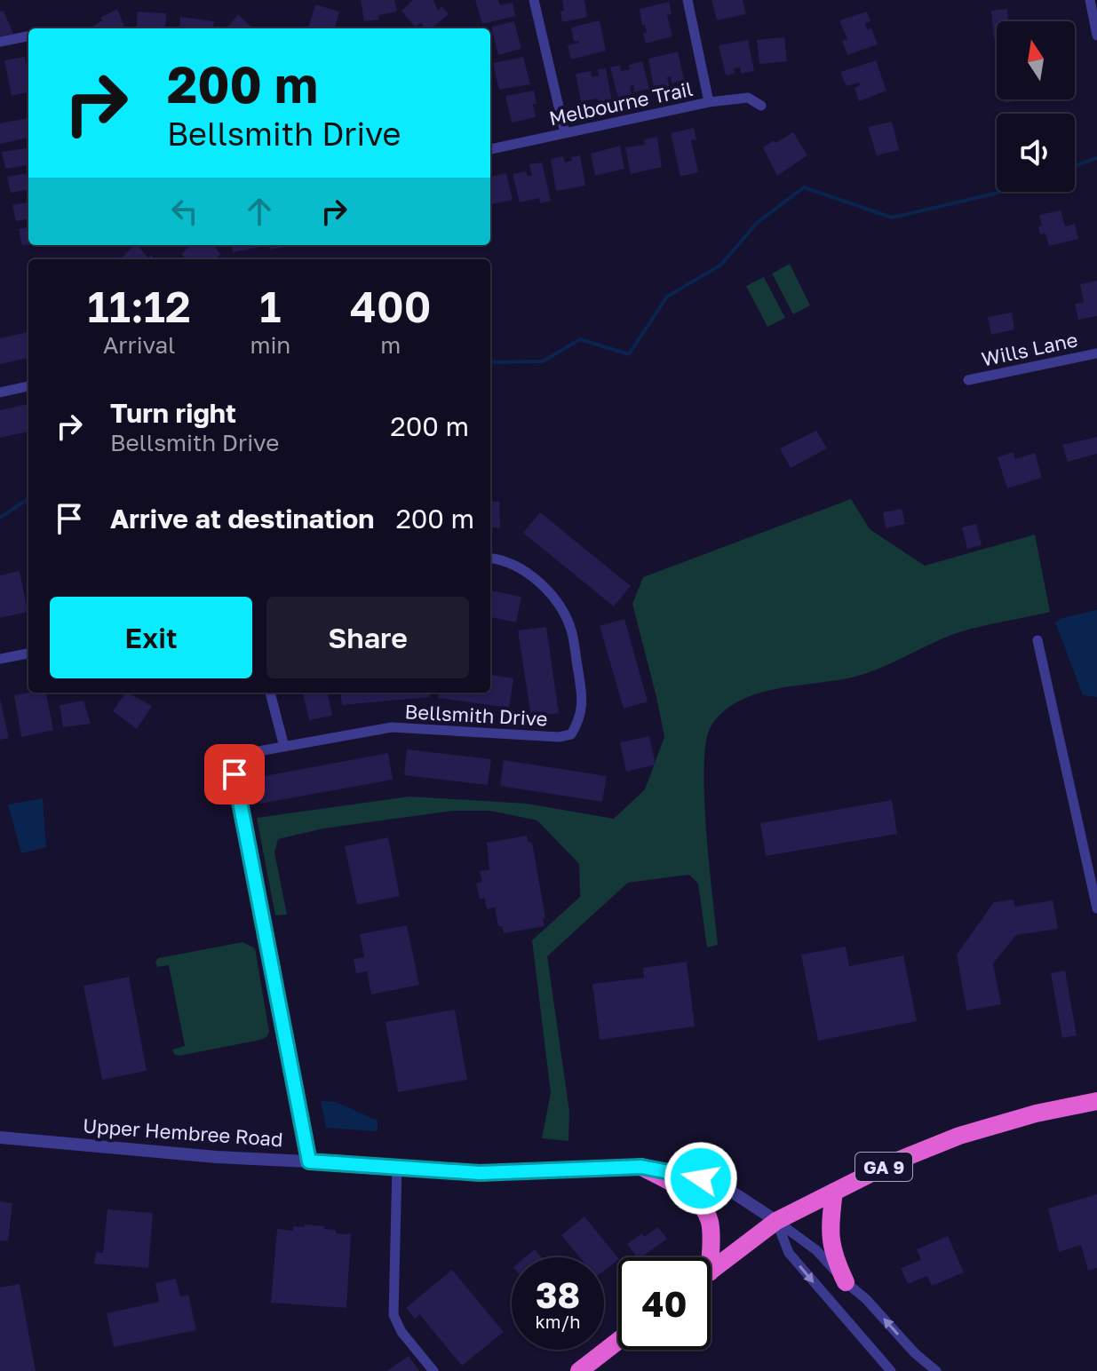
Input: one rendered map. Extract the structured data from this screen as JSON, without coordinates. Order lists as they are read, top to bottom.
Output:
{
  "streets": {
    "highway": ["GA 9"],
    "street": [
      "Melbourne Trail",
      "Wills Lane",
      "Bellsmith Drive",
      "Upper Hembree Road"
    ]
  },
  "crossings": [
    ["Bellsmith Drive", "Upper Hembree Road"],
    ["Upper Hembree Road", "GA 9"]
  ],
  "north": "top",
  "page": {
    "turn": ["200 m", "Bellsmith Drive"],
    "eta": [
      "11:12",
      "Arrival",
      "1",
      "min",
      "400",
      "m"
    ],
    "list": [
      {
        "name": "Turn right",
        "note": "Bellsmith Drive",
        "value": "200 m"
      },
      {
        "name": "Arrive at destination",
        "value": "200 m"
      }
    ],
    "buttons": ["Exit", "Share"],
    "speed": "38 km/h",
    "limit": "40"
  }
}
